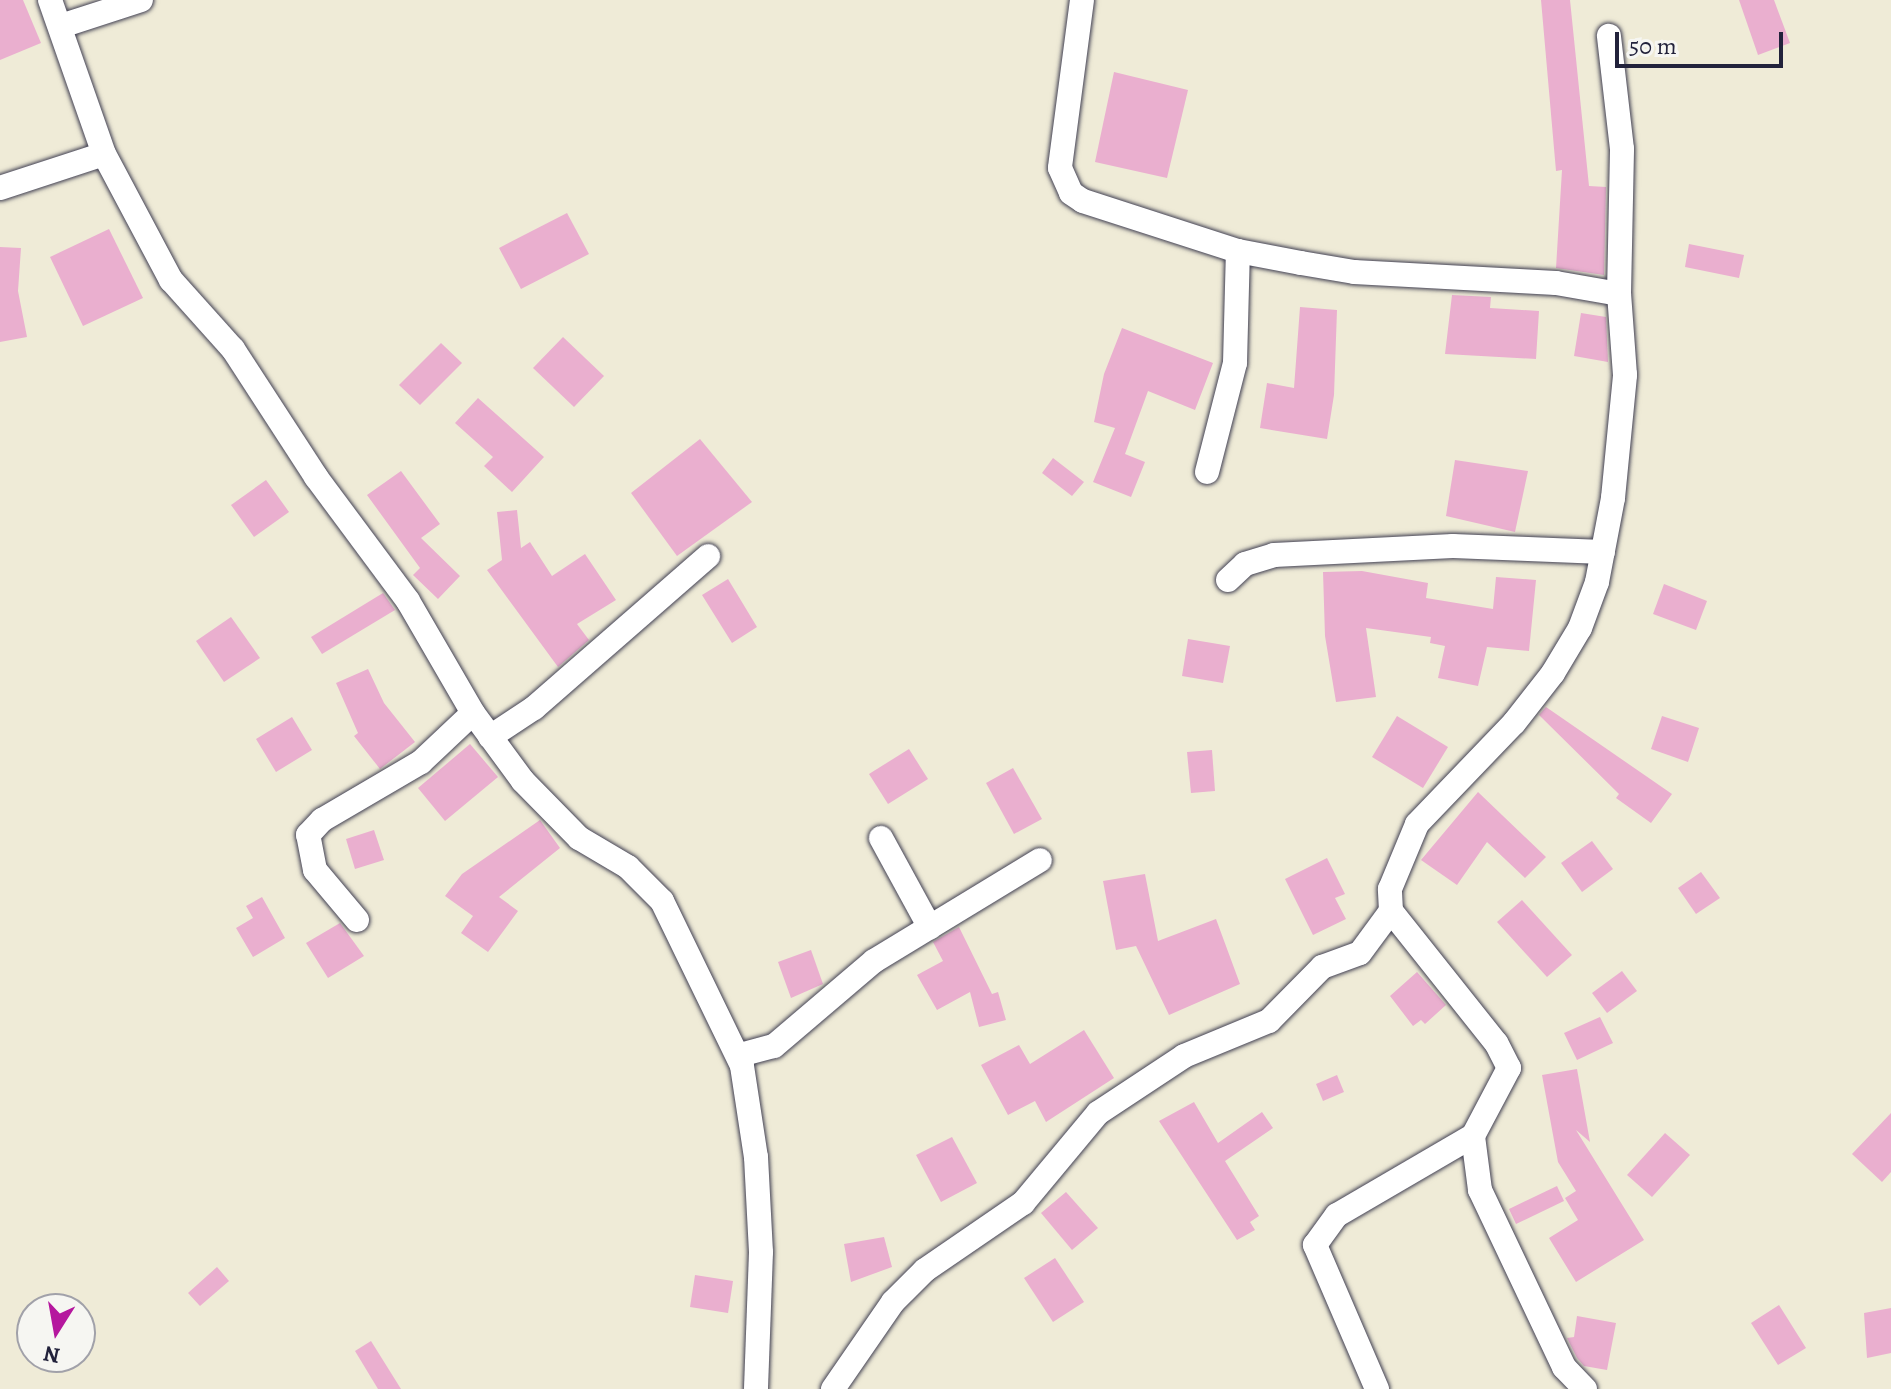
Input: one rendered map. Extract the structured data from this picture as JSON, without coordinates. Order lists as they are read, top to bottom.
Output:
{
  "scale_bar": "50 m",
  "north": "bottom"
}
